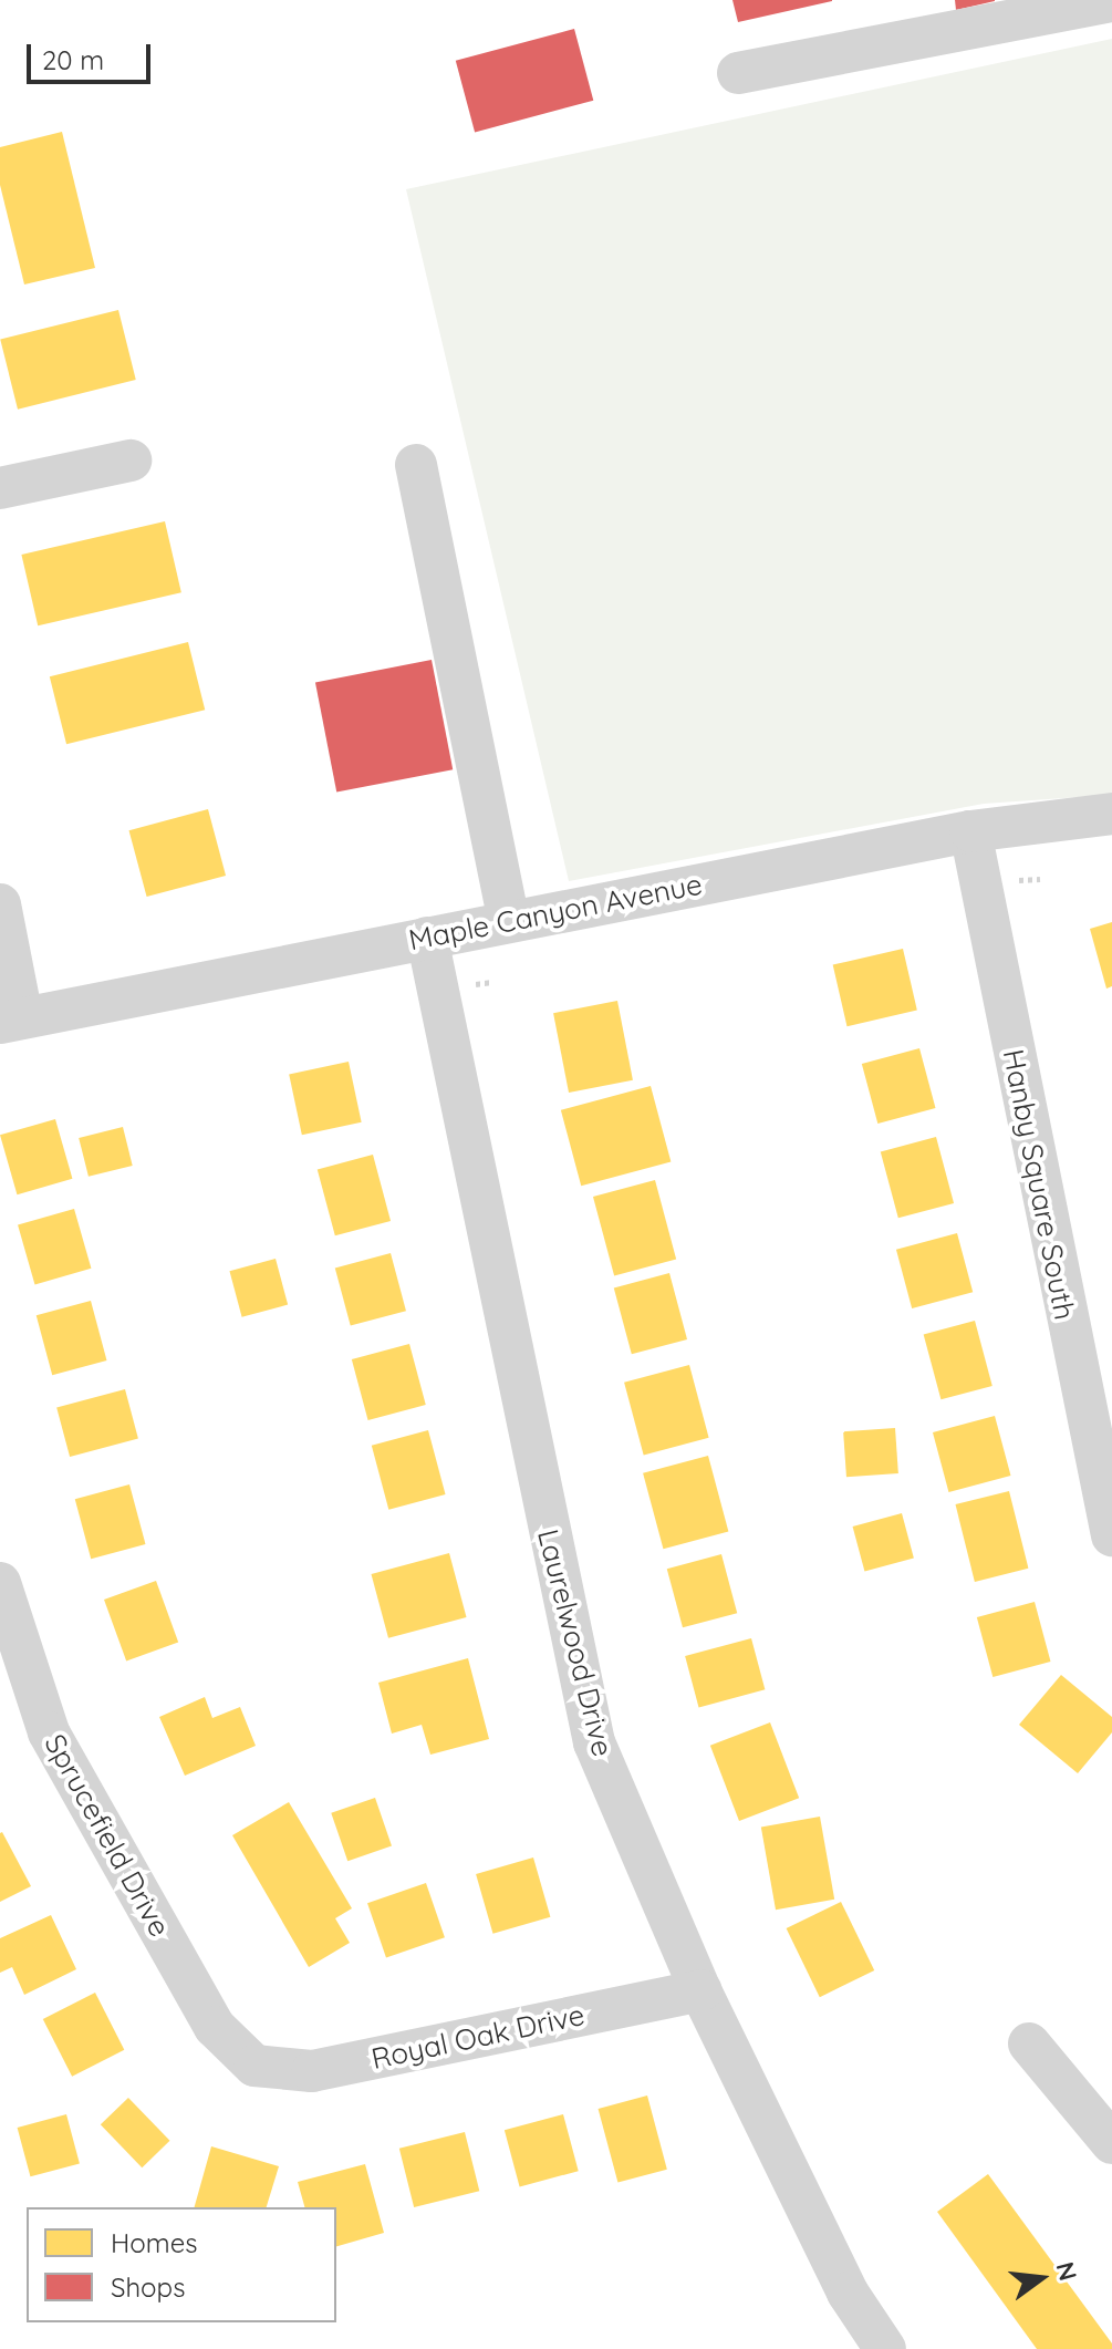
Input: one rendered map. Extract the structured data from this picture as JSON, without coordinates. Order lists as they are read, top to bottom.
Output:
{
  "streets": {
    "street": [
      "Maple Canyon Avenue",
      "Hanby Square South",
      "Laurelwood Drive",
      "Sprucefield Drive",
      "Royal Oak Drive"
    ]
  },
  "crossings": [
    ["Maple Canyon Avenue", "Hanby Square South"],
    ["Maple Canyon Avenue", "Laurelwood Drive"],
    ["Laurelwood Drive", "Royal Oak Drive"],
    ["Sprucefield Drive", "Royal Oak Drive"]
  ],
  "legend": ["Homes", "Shops"],
  "scale_bar": "20 m",
  "north": "right"
}
